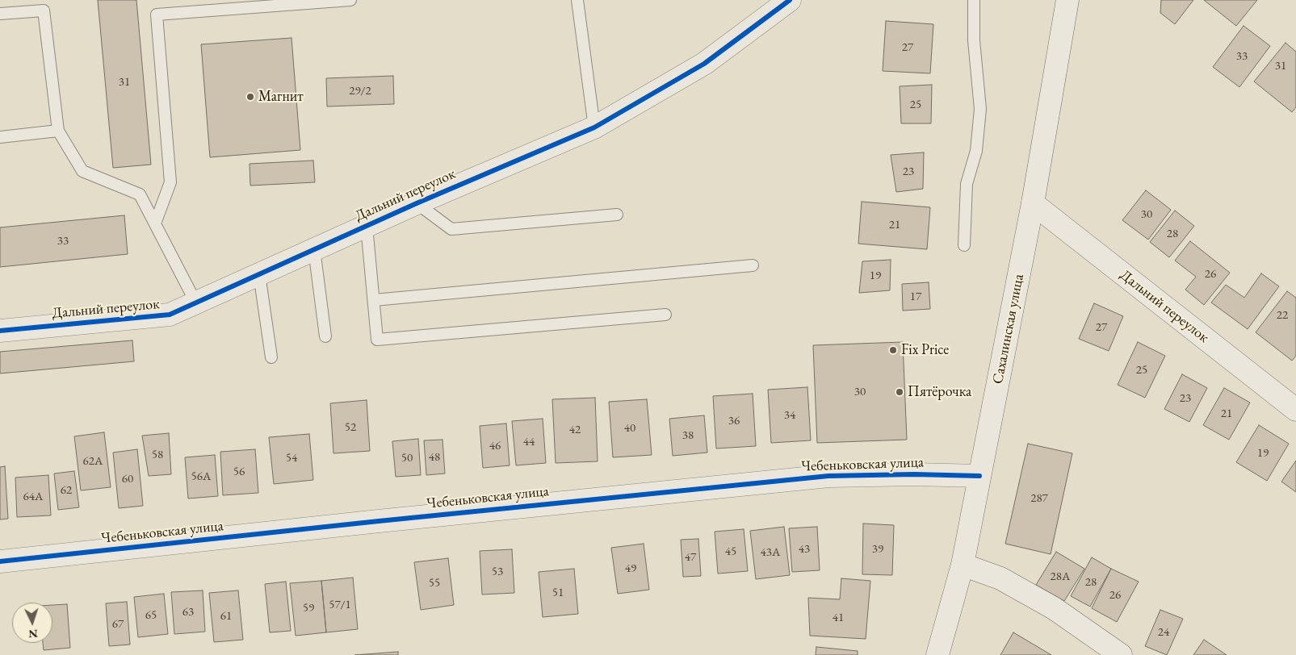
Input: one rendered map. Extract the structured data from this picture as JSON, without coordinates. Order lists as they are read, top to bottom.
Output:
{
  "streets": {
    "street": ["Дальний переулок", "Сахалинская улица", "Чебеньковская улица"]
  },
  "crossings": [
    ["Дальний переулок", "Сахалинская улица"],
    ["Сахалинская улица", "Чебеньковская улица"]
  ],
  "places": ["Магнит", "Fix Price", "Пятёрочка"],
  "house_numbers": [
    "27",
    "33",
    "31",
    "31",
    "29/2",
    "25",
    "23",
    "30",
    "21",
    "28",
    "33",
    "26",
    "19",
    "17",
    "22",
    "27",
    "25",
    "30",
    "23",
    "21",
    "34",
    "36",
    "52",
    "40",
    "42",
    "38",
    "44",
    "46",
    "19",
    "58",
    "48",
    "54",
    "50",
    "62А",
    "56",
    "56А",
    "60",
    "62",
    "64А",
    "287",
    "43",
    "39",
    "45",
    "43А",
    "47",
    "49",
    "53",
    "28А",
    "28",
    "55",
    "51",
    "26",
    "57/1",
    "59",
    "63",
    "65",
    "61",
    "41",
    "67",
    "24"
  ],
  "north": "bottom"
}
